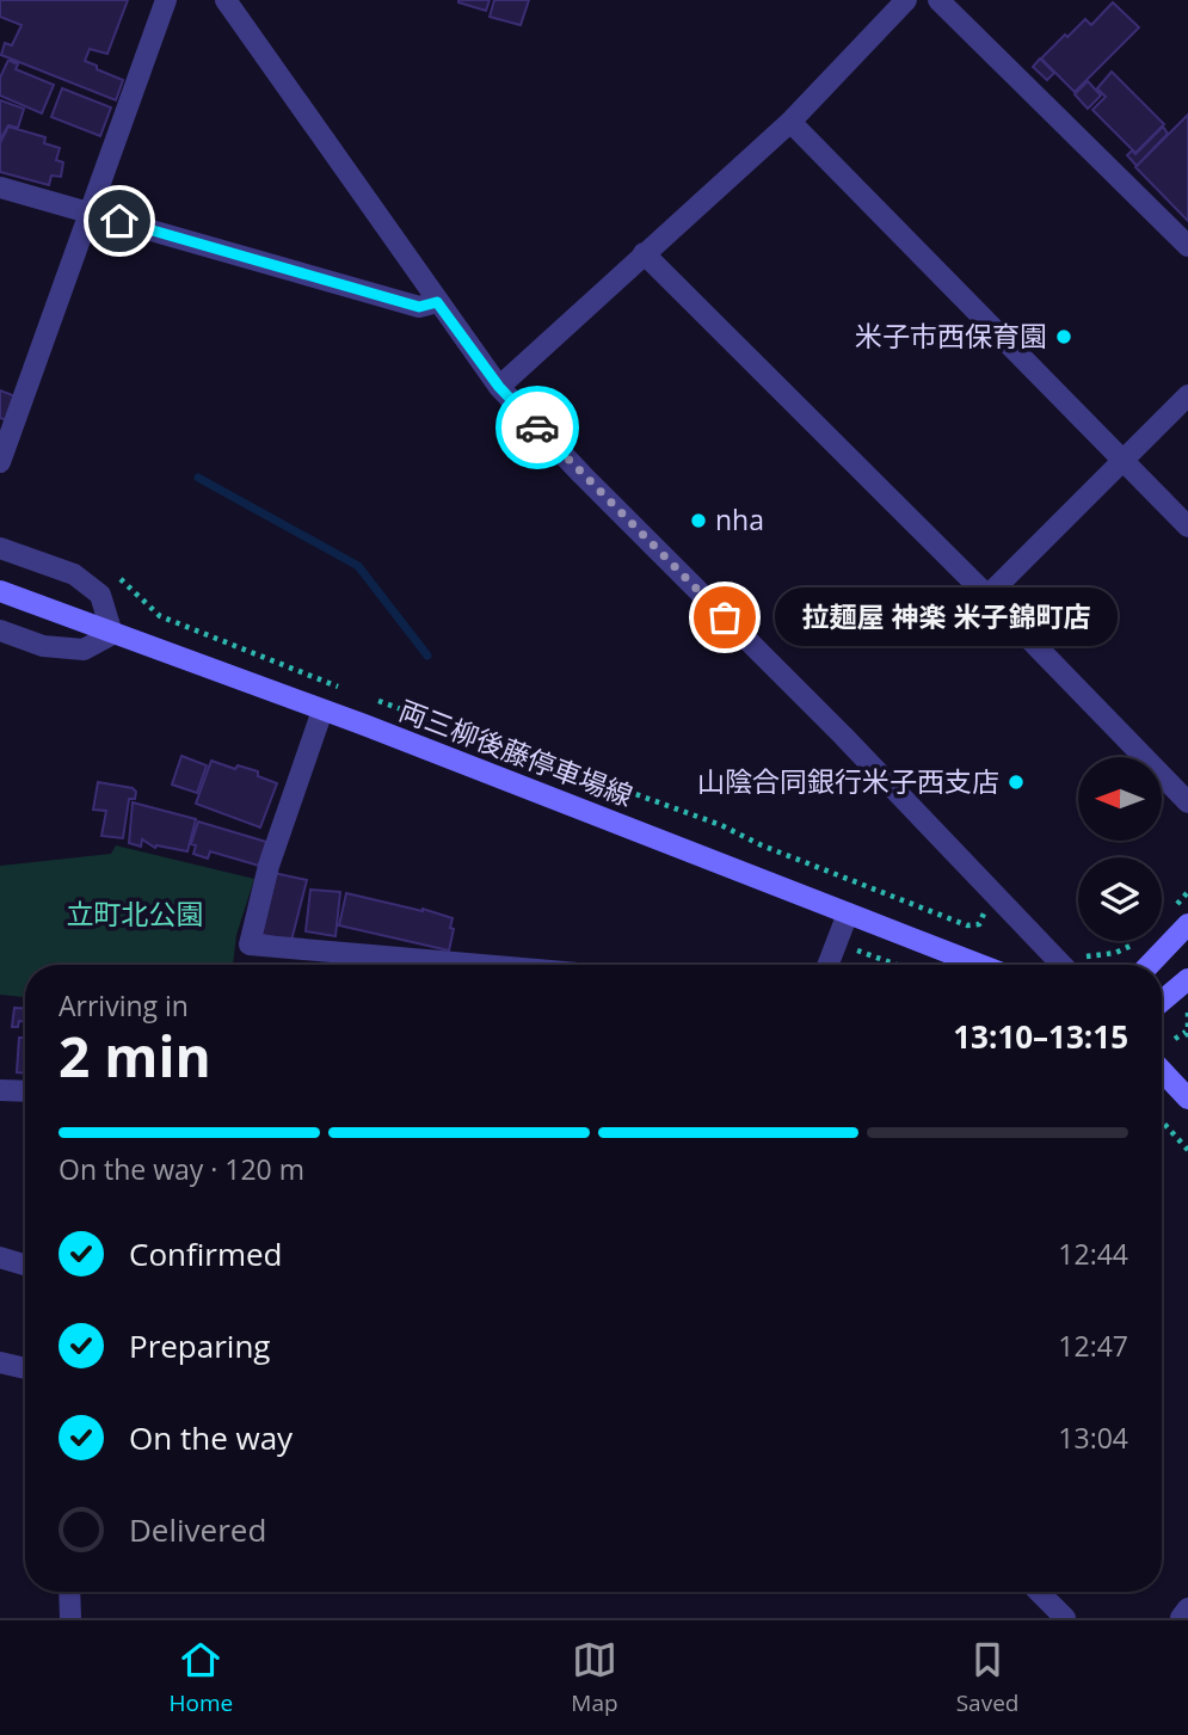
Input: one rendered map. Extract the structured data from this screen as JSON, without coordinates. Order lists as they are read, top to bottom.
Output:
{
  "streets": {
    "main road": ["両三柳後藤停車場線"]
  },
  "parks": ["立町北公園"],
  "places": [
    "米子市西保育園",
    "nha",
    "拉麺屋 神楽 米子錦町店",
    "山陰合同銀行米子西支店"
  ],
  "north": "left",
  "page": {
    "bubble": "拉麺屋 神楽 米子錦町店",
    "heading": ["2 min", "Arriving in", "13:10–13:15"],
    "bar": "On the way · 120 m",
    "list": [
      ["Confirmed", "12:44"],
      ["Preparing", "12:47"],
      ["On the way", "13:04"],
      "Delivered"
    ],
    "tabs": ["Home", "Map", "Saved"]
  }
}
